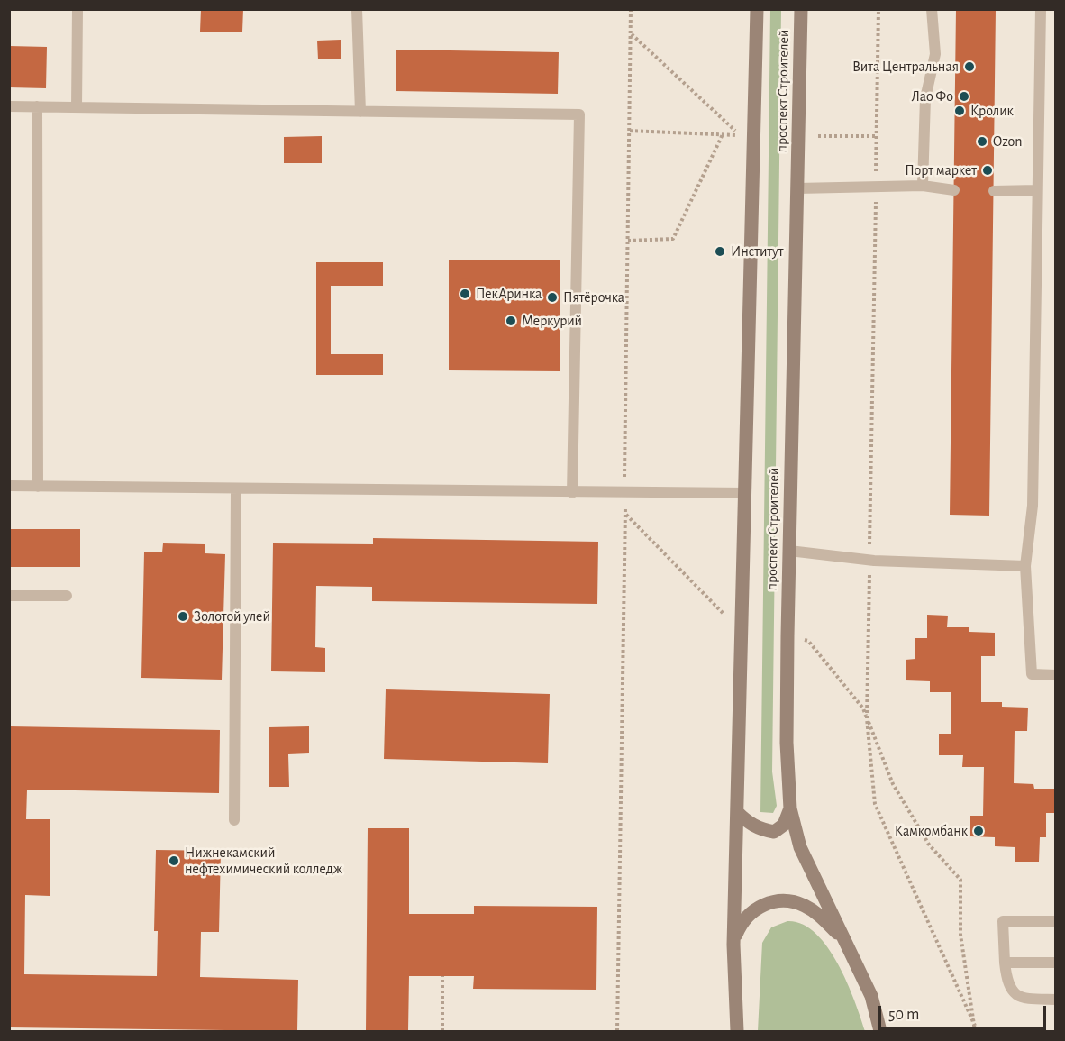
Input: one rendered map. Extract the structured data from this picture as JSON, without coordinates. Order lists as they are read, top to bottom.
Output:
{
  "streets": {
    "main road": ["проспект Строителей"]
  },
  "places": [
    "Вита Центральная",
    "Лао Фо",
    "Кролик",
    "Ozon",
    "Порт маркет",
    "Институт",
    "ПекАринка",
    "Пятёрочка",
    "Меркурий",
    "Золотой улей",
    "Камкомбанк",
    "Нижнекамский нефтехимический колледж"
  ],
  "scale_bar": "50 m"
}
